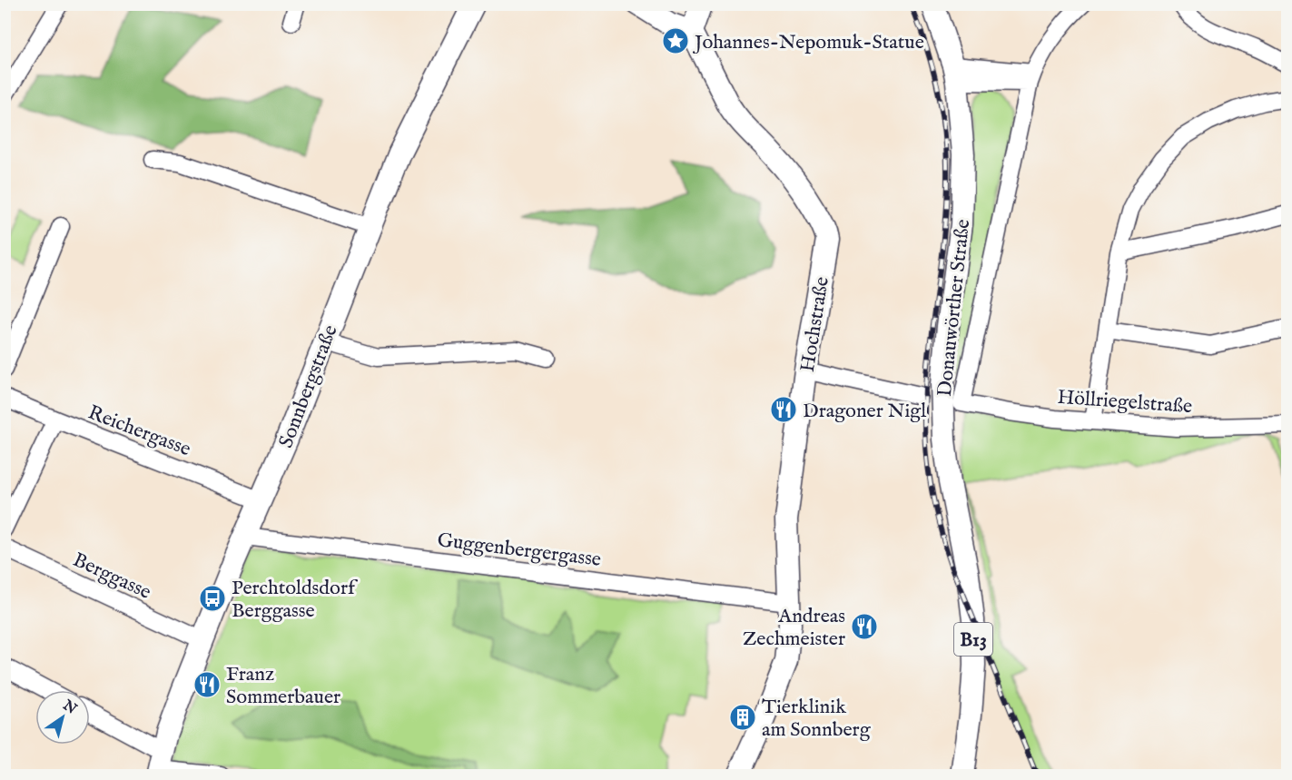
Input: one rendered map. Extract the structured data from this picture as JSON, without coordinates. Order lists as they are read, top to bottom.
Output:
{
  "streets": {
    "main road": [
      "Donauwörther Straße",
      "Hochstraße",
      "Sonnbergstraße",
      "B13"
    ],
    "street": [
      "Höllriegelstraße",
      "Reichergasse",
      "Guggenbergergasse",
      "Berggasse"
    ]
  },
  "crossings": [
    ["Hochstraße", "Guggenbergergasse"],
    ["Sonnbergstraße", "Reichergasse"],
    ["Sonnbergstraße", "Guggenbergergasse"],
    ["Sonnbergstraße", "Berggasse"]
  ],
  "places": {
    "place": ["Johannes-Nepomuk-Statue"],
    "restaurant": ["Dragoner Nigl", "Andreas Zechmeister", "Franz Sommerbauer"],
    "bus stop": ["Perchtoldsdorf Berggasse"],
    "building": ["Tierklinik am Sonnberg"]
  },
  "north": "top right"
}
